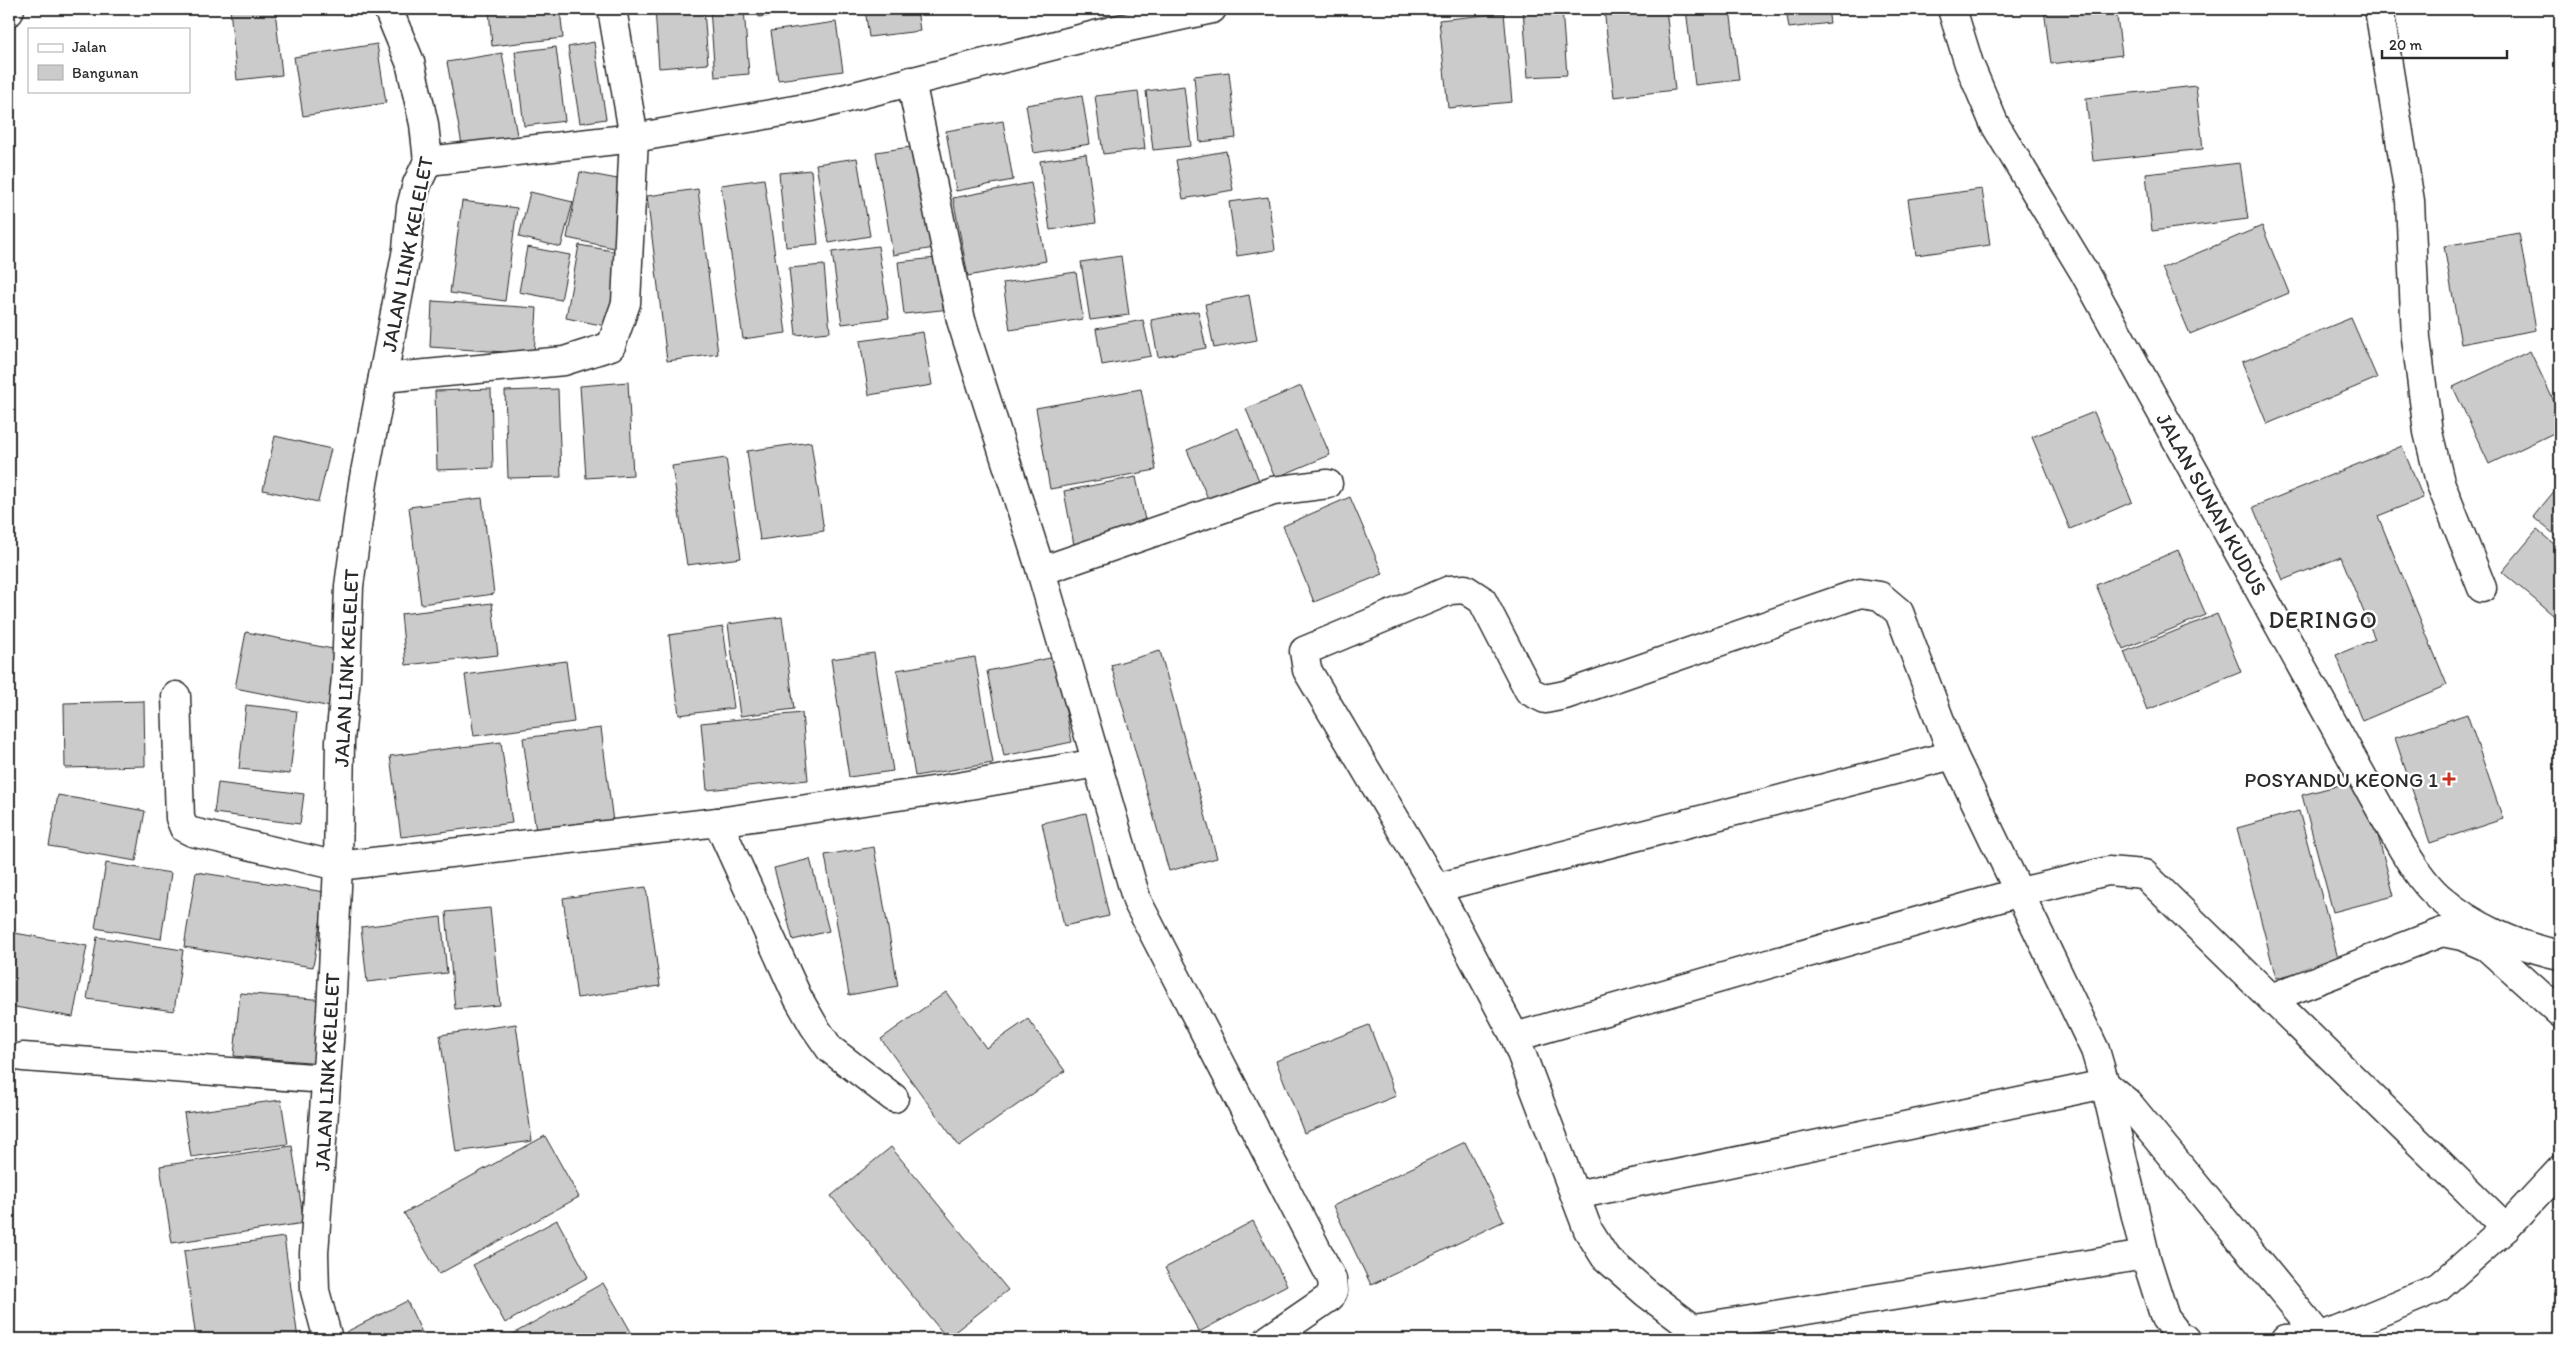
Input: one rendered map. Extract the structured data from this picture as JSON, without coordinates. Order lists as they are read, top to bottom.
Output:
{
  "streets": {
    "street": ["JALAN LINK KELELET", "JALAN SUNAN KUDUS"]
  },
  "districts": ["DERINGO"],
  "places": {
    "health": ["POSYANDU KEONG 1"]
  },
  "legend": ["Jalan", "Bangunan"],
  "scale_bar": "20 m"
}
